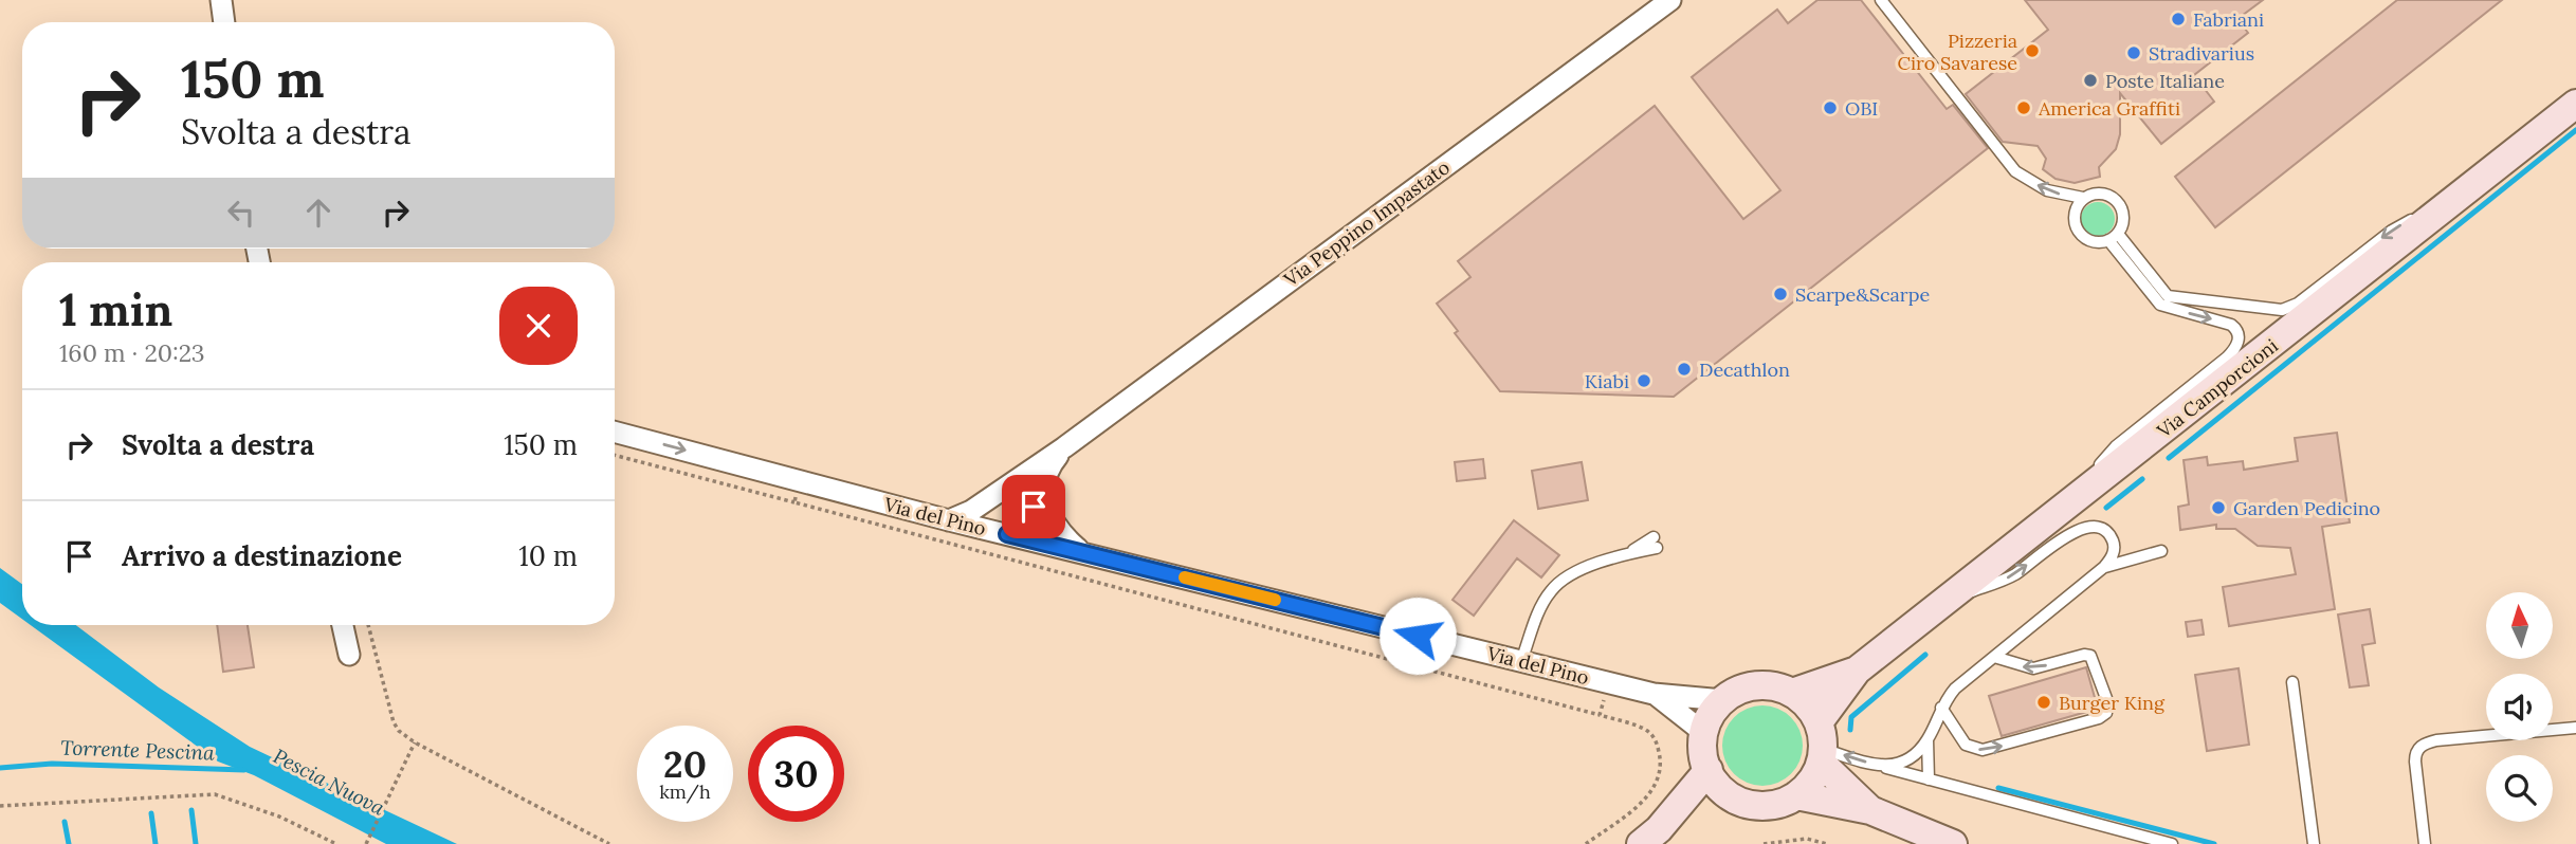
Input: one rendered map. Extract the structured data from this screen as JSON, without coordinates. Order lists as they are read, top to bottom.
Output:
{
  "streets": {
    "main road": ["Via Camporcioni"],
    "street": ["Via Peppino Impastato", "Via del Pino"]
  },
  "crossings": [
    ["Via Peppino Impastato", "Via del Pino"]
  ],
  "water": ["Torrente Pescina", "Pescia Nuova"],
  "places": [
    "Fabriani",
    "Pizzeria Ciro Savarese",
    "Stradivarius",
    "Poste Italiane",
    "OBI",
    "America Graffiti",
    "Scarpe&Scarpe",
    "Decathlon",
    "Kiabi",
    "Garden Pedicino",
    "Burger King"
  ],
  "north": "top",
  "page": {
    "turn": ["150 m", "Svolta a destra"],
    "heading": ["1 min", "160 m · 20:23"],
    "list": [
      {
        "name": "Svolta a destra",
        "value": "150 m"
      },
      {
        "name": "Arrivo a destinazione",
        "value": "10 m"
      }
    ],
    "speed": "20 km/h",
    "limit": "30"
  }
}
